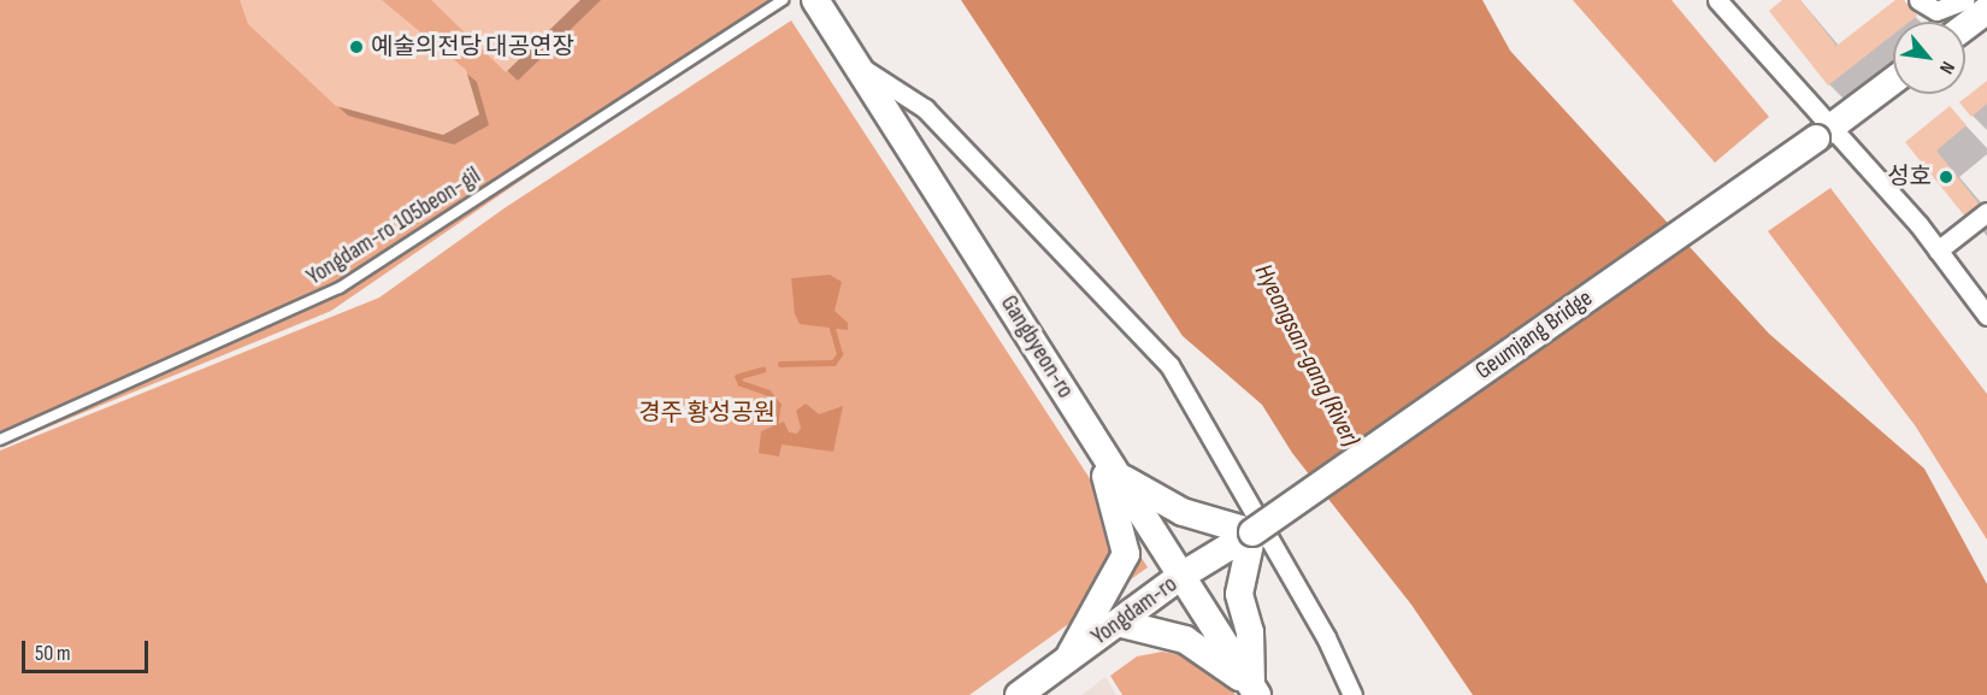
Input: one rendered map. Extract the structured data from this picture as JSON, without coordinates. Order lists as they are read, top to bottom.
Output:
{
  "streets": {
    "main road": ["Geumjang Bridge", "Gangbyeon-ro", "Yongdam-ro"],
    "lane": ["Yongdam-ro 105beon-gil"]
  },
  "crossings": [
    ["Geumjang Bridge", "Yongdam-ro"],
    ["Gangbyeon-ro", "Yongdam-ro"]
  ],
  "water": ["Hyeongsan-gang (River)"],
  "parks": ["경주 황성공원"],
  "places": ["예술의전당 대공연장", "성호"],
  "scale_bar": "50 m",
  "north": "bottom right"
}
